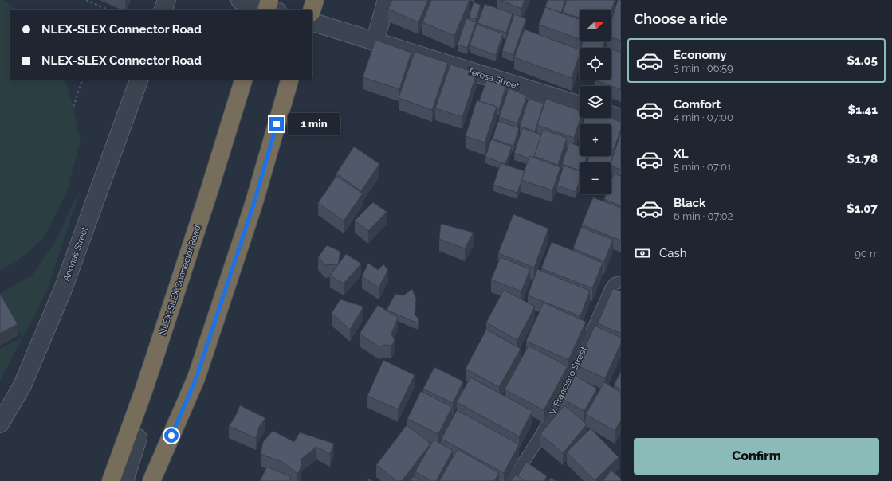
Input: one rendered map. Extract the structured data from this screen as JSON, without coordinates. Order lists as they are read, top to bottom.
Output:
{
  "streets": {
    "highway": ["NLEX-SLEX Connector Road"],
    "street": ["Teresa Street", "Anonas Street"],
    "lane": ["V. Francisco Street"]
  },
  "north": "top right",
  "page": {
    "heading": "Choose a ride",
    "map_buttons": ["+", "−"],
    "banner": ["NLEX-SLEX Connector Road", "NLEX-SLEX Connector Road"],
    "list": [
      {
        "name": "Economy",
        "note": "3 min · 06:59",
        "value": "$1.05"
      },
      {
        "name": "Comfort",
        "note": "4 min · 07:00",
        "value": "$1.41"
      },
      {
        "name": "XL",
        "note": "5 min · 07:01",
        "value": "$1.78"
      },
      {
        "name": "Black",
        "note": "6 min · 07:02",
        "value": "$1.07"
      }
    ],
    "bubble": "1 min",
    "pay": ["Cash", "90 m"],
    "buttons": "Confirm"
  }
}
